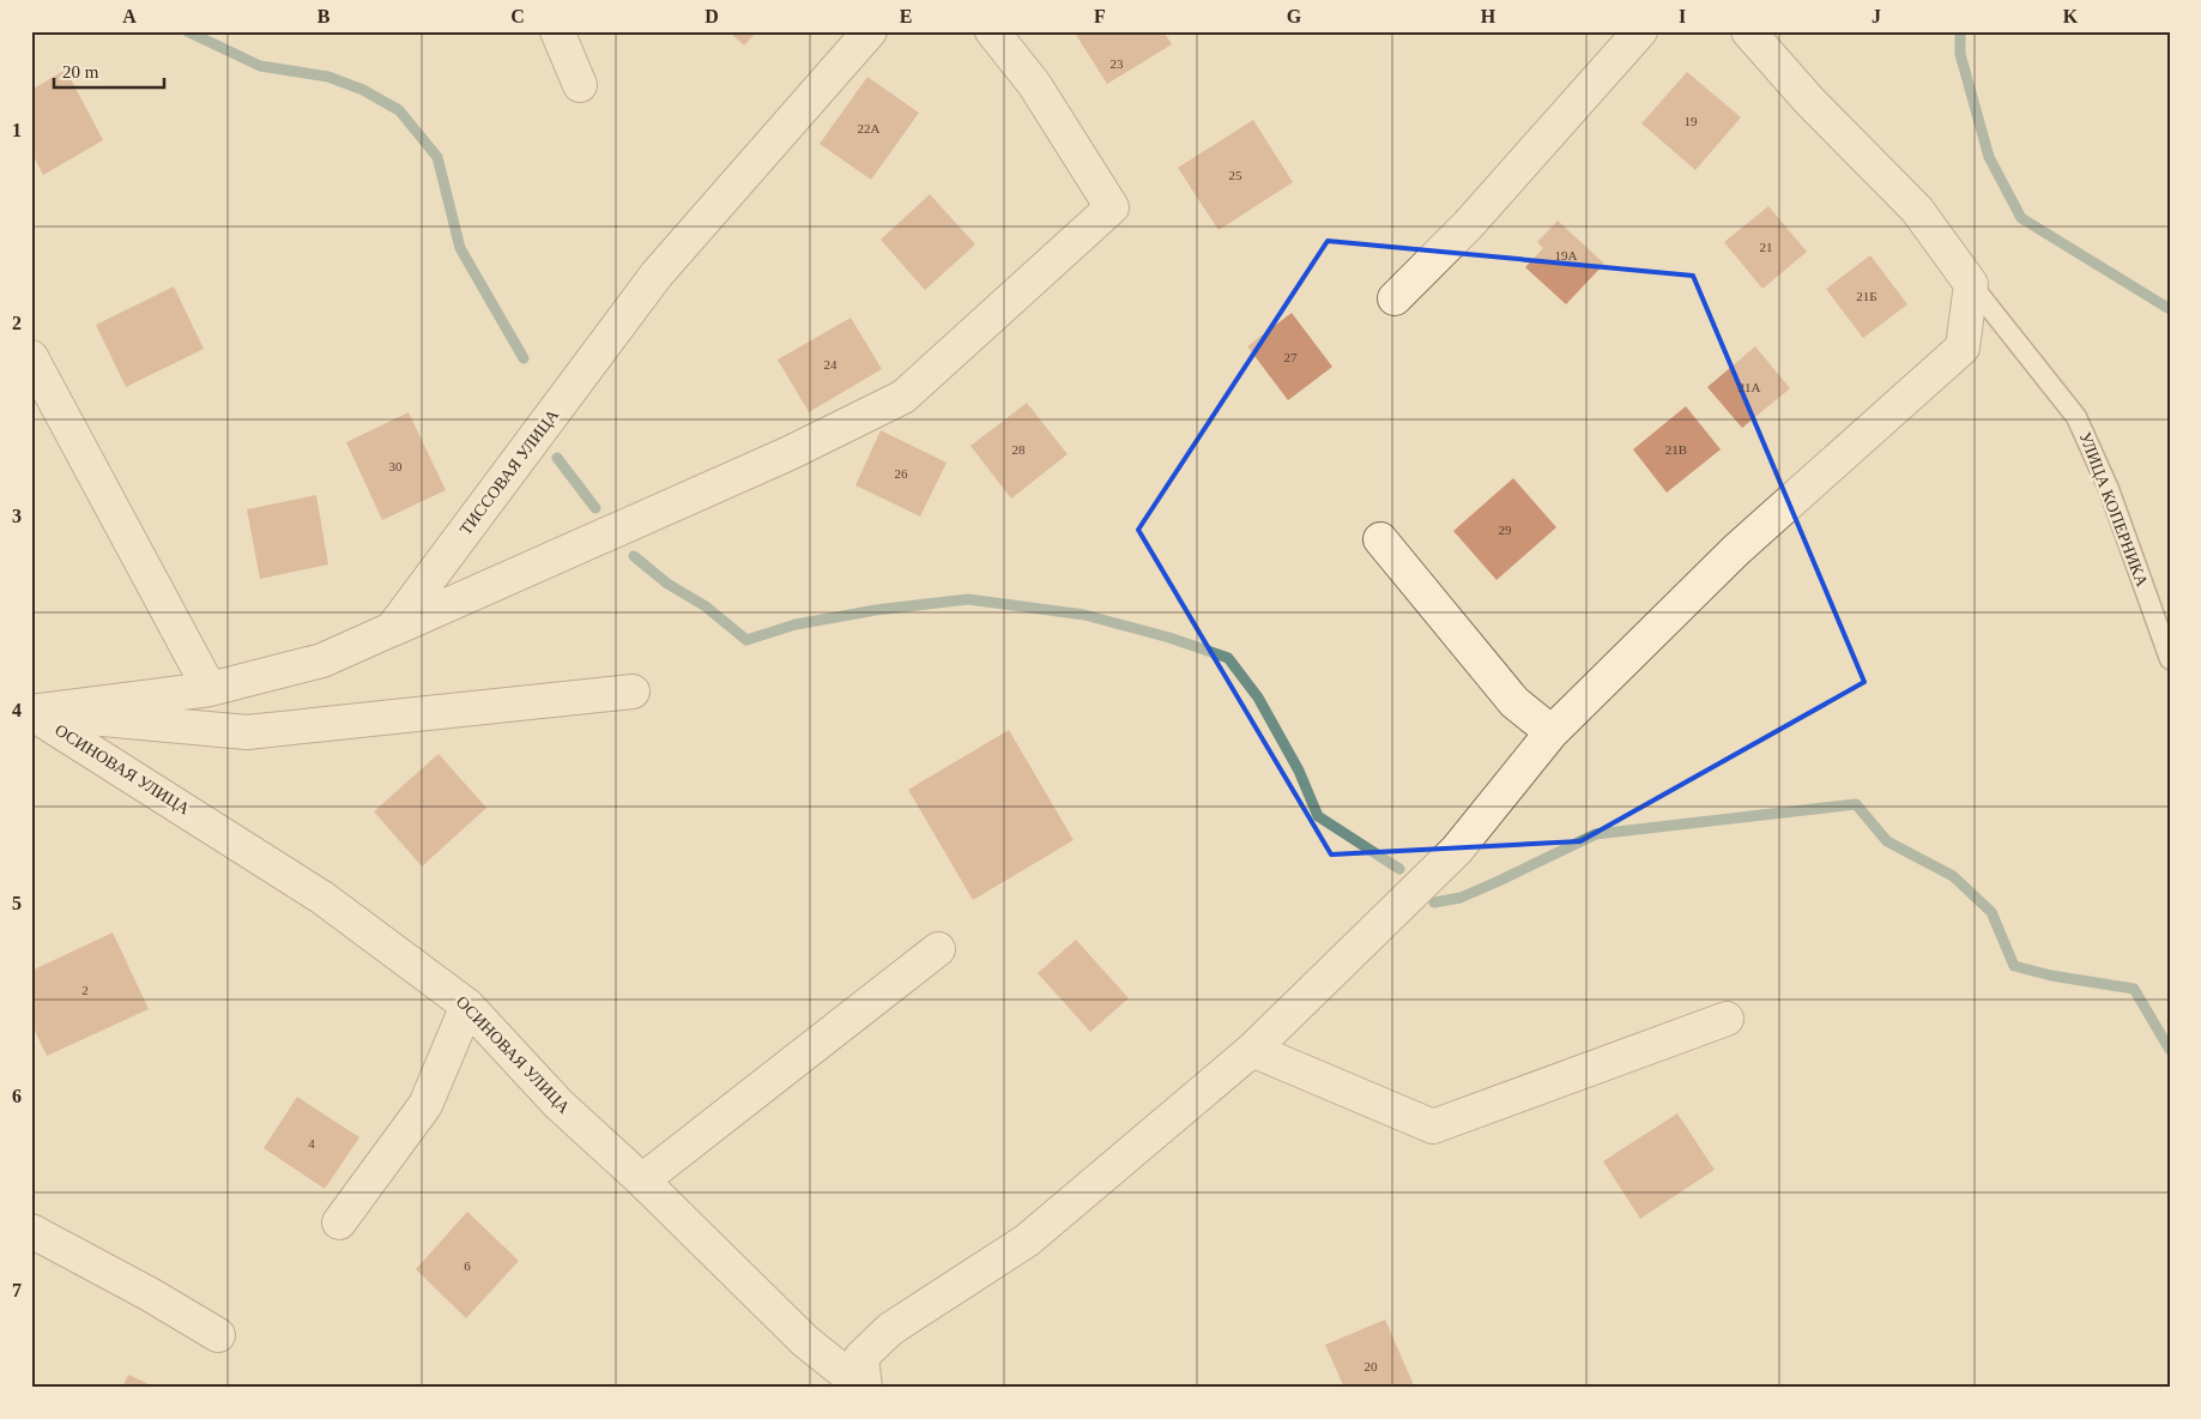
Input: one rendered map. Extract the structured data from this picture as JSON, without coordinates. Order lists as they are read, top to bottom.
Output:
{
  "streets": {
    "street": ["ТИССОВАЯ УЛИЦА", "ОСИНОВАЯ УЛИЦА"],
    "lane": ["УЛИЦА КОПЕРНИКА"]
  },
  "crossings": [
    ["ТИССОВАЯ УЛИЦА", "ОСИНОВАЯ УЛИЦА"]
  ],
  "house_numbers": [
    "23",
    "19",
    "22А",
    "25",
    "21",
    "19А",
    "21Б",
    "27",
    "24",
    "21А",
    "28",
    "21В",
    "30",
    "26",
    "29",
    "2",
    "4",
    "6",
    "20"
  ],
  "scale_bar": "20 m",
  "grid": {
    "columns": [
      "A",
      "B",
      "C",
      "D",
      "E",
      "F",
      "G",
      "H",
      "I",
      "J",
      "K"
    ],
    "rows": [
      "1",
      "2",
      "3",
      "4",
      "5",
      "6",
      "7"
    ]
  }
}
